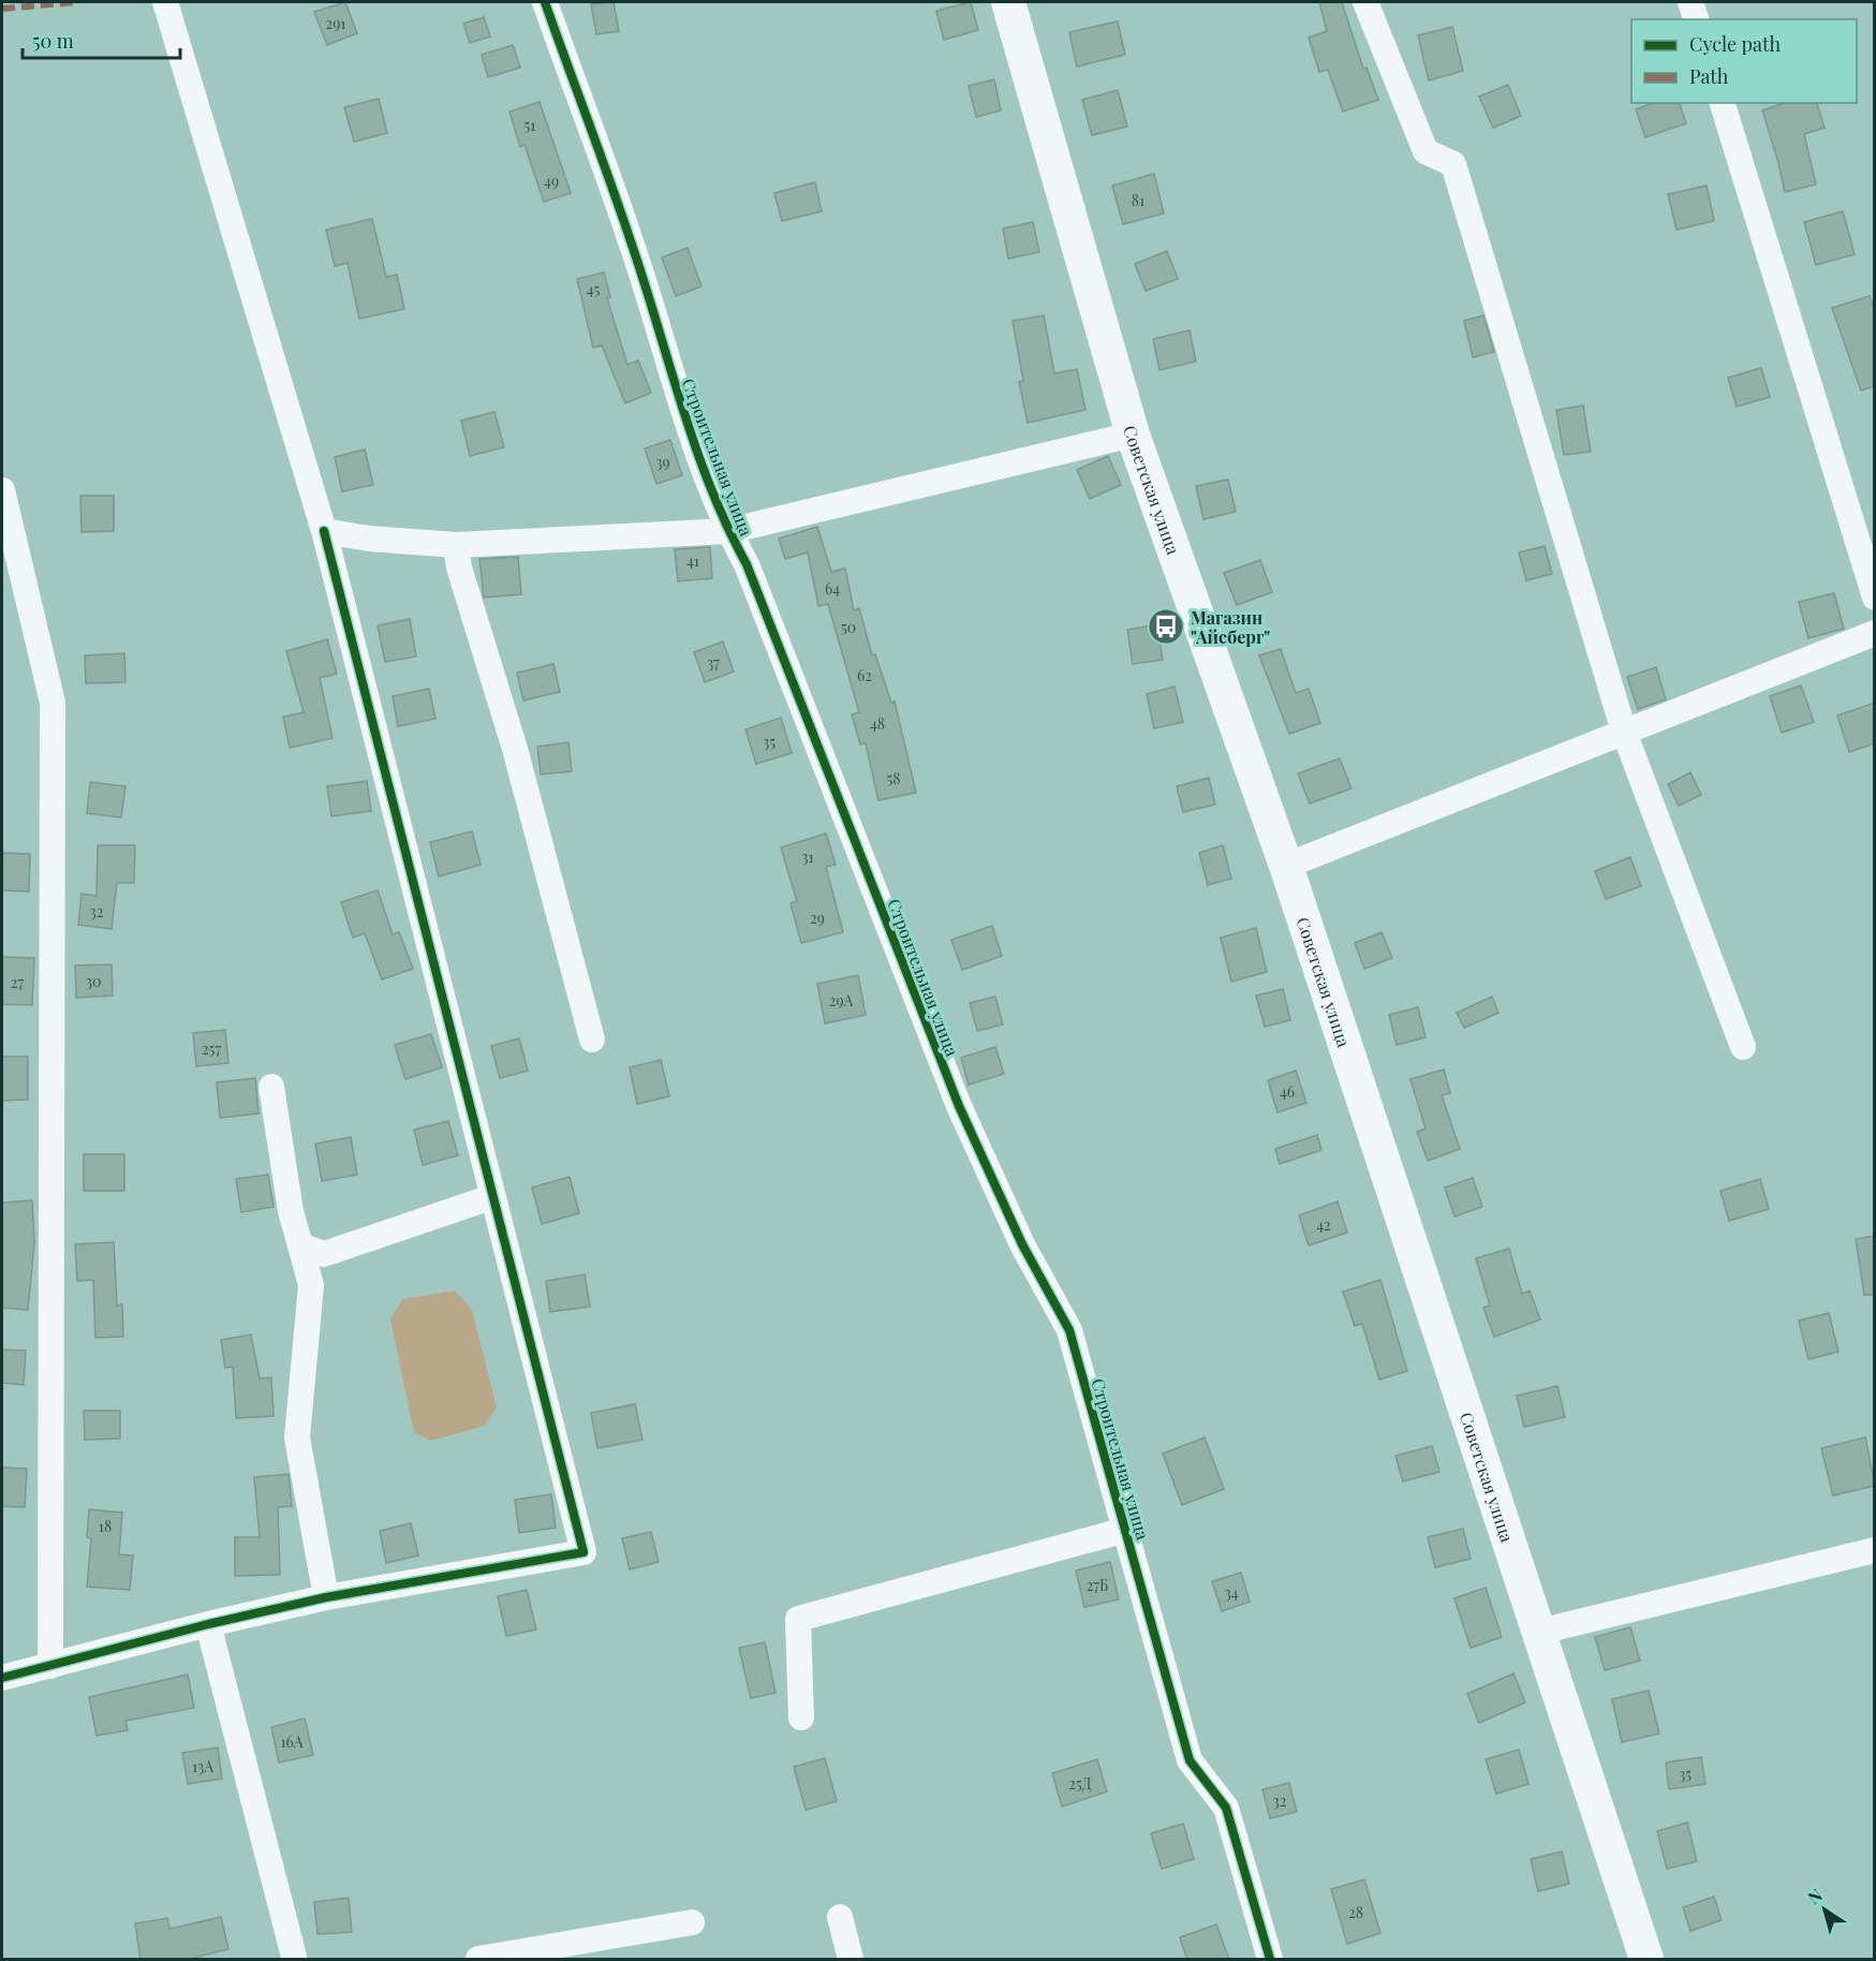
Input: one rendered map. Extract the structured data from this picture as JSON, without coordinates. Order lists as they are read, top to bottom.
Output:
{
  "streets": {
    "main road": ["Советская улица"],
    "street": ["Строительная улица"]
  },
  "places": {
    "bus stop": ["Магазин \"Айсберг\""]
  },
  "house_numbers": [
    "291",
    "51",
    "49",
    "81",
    "45",
    "39",
    "41",
    "64",
    "50",
    "37",
    "62",
    "48",
    "35",
    "58",
    "31",
    "32",
    "29",
    "30",
    "27",
    "29А",
    "257",
    "46",
    "42",
    "18",
    "27Б",
    "34",
    "16А",
    "13А",
    "35",
    "25Д",
    "32",
    "28"
  ],
  "legend": ["Cycle path", "Path"],
  "scale_bar": "50 m",
  "north": "top left"
}
